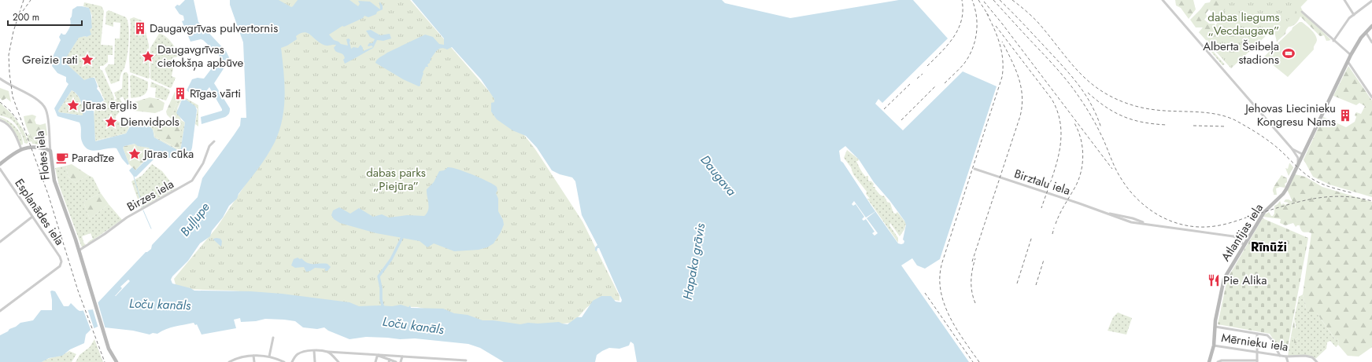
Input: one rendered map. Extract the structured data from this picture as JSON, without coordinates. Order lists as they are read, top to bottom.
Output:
{
  "streets": {
    "main road": ["Flotes iela", "Atlantijas iela"],
    "street": [
      "Birztalu iela",
      "Birzes iela",
      "Esplanādes iela",
      "Mērnieku iela"
    ]
  },
  "crossings": [
    ["Flotes iela", "Birzes iela"],
    ["Birztalu iela", "Atlantijas iela"],
    ["Atlantijas iela", "Mērnieku iela"]
  ],
  "districts": ["Rīnūži"],
  "water": [
    "Daugava",
    "Buļļupe",
    "Hapaka grāvis",
    "Loču kanāls"
  ],
  "parks": ["dabas liegums „Vecdaugava”", "dabas parks „Piejūra”"],
  "places": {
    "building": ["Daugavgrīvas pulvertornis", "Rīgas vārti", "Jehovas Liecinieku Kongresu Nams"],
    "sports": ["Alberta Šeibeļa stadions"],
    "place": [
      "Daugavgrīvas cietokšņa apbūve",
      "Greizie rati",
      "Jūras ērglis",
      "Dienvidpols",
      "Jūras cūka"
    ],
    "cafe": ["Paradīze"],
    "restaurant": ["Pie Alika"]
  },
  "scale_bar": "200 m"
}
